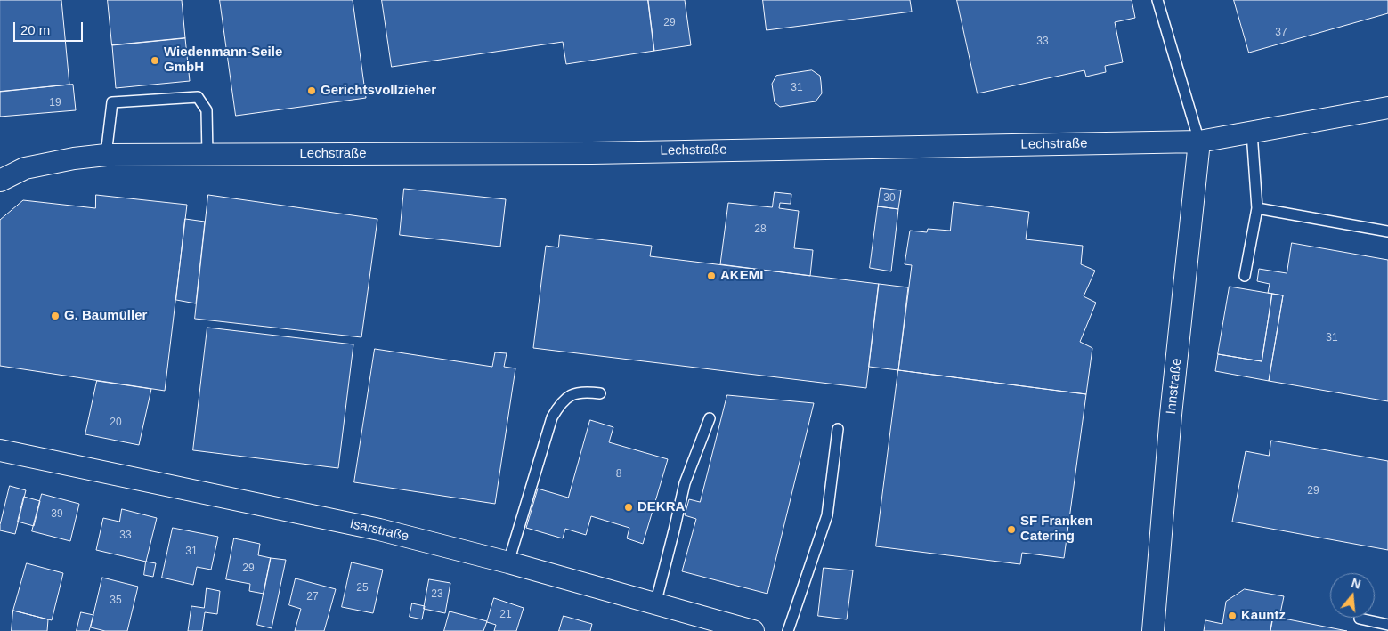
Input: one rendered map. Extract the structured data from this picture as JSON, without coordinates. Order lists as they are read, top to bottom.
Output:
{
  "streets": {
    "street": ["Lechstraße", "Innstraße", "Isarstraße"]
  },
  "crossings": [
    ["Lechstraße", "Innstraße"]
  ],
  "places": [
    "Wiedenmann-Seile GmbH",
    "Gerichtsvollzieher",
    "AKEMI",
    "G. Baumüller",
    "DEKRA",
    "SF Franken Catering",
    "Kauntz"
  ],
  "house_numbers": [
    "29",
    "37",
    "33",
    "31",
    "19",
    "30",
    "28",
    "31",
    "20",
    "8",
    "29",
    "39",
    "33",
    "31",
    "29",
    "25",
    "23",
    "27",
    "35",
    "21"
  ],
  "scale_bar": "20 m",
  "north": "top"
}
